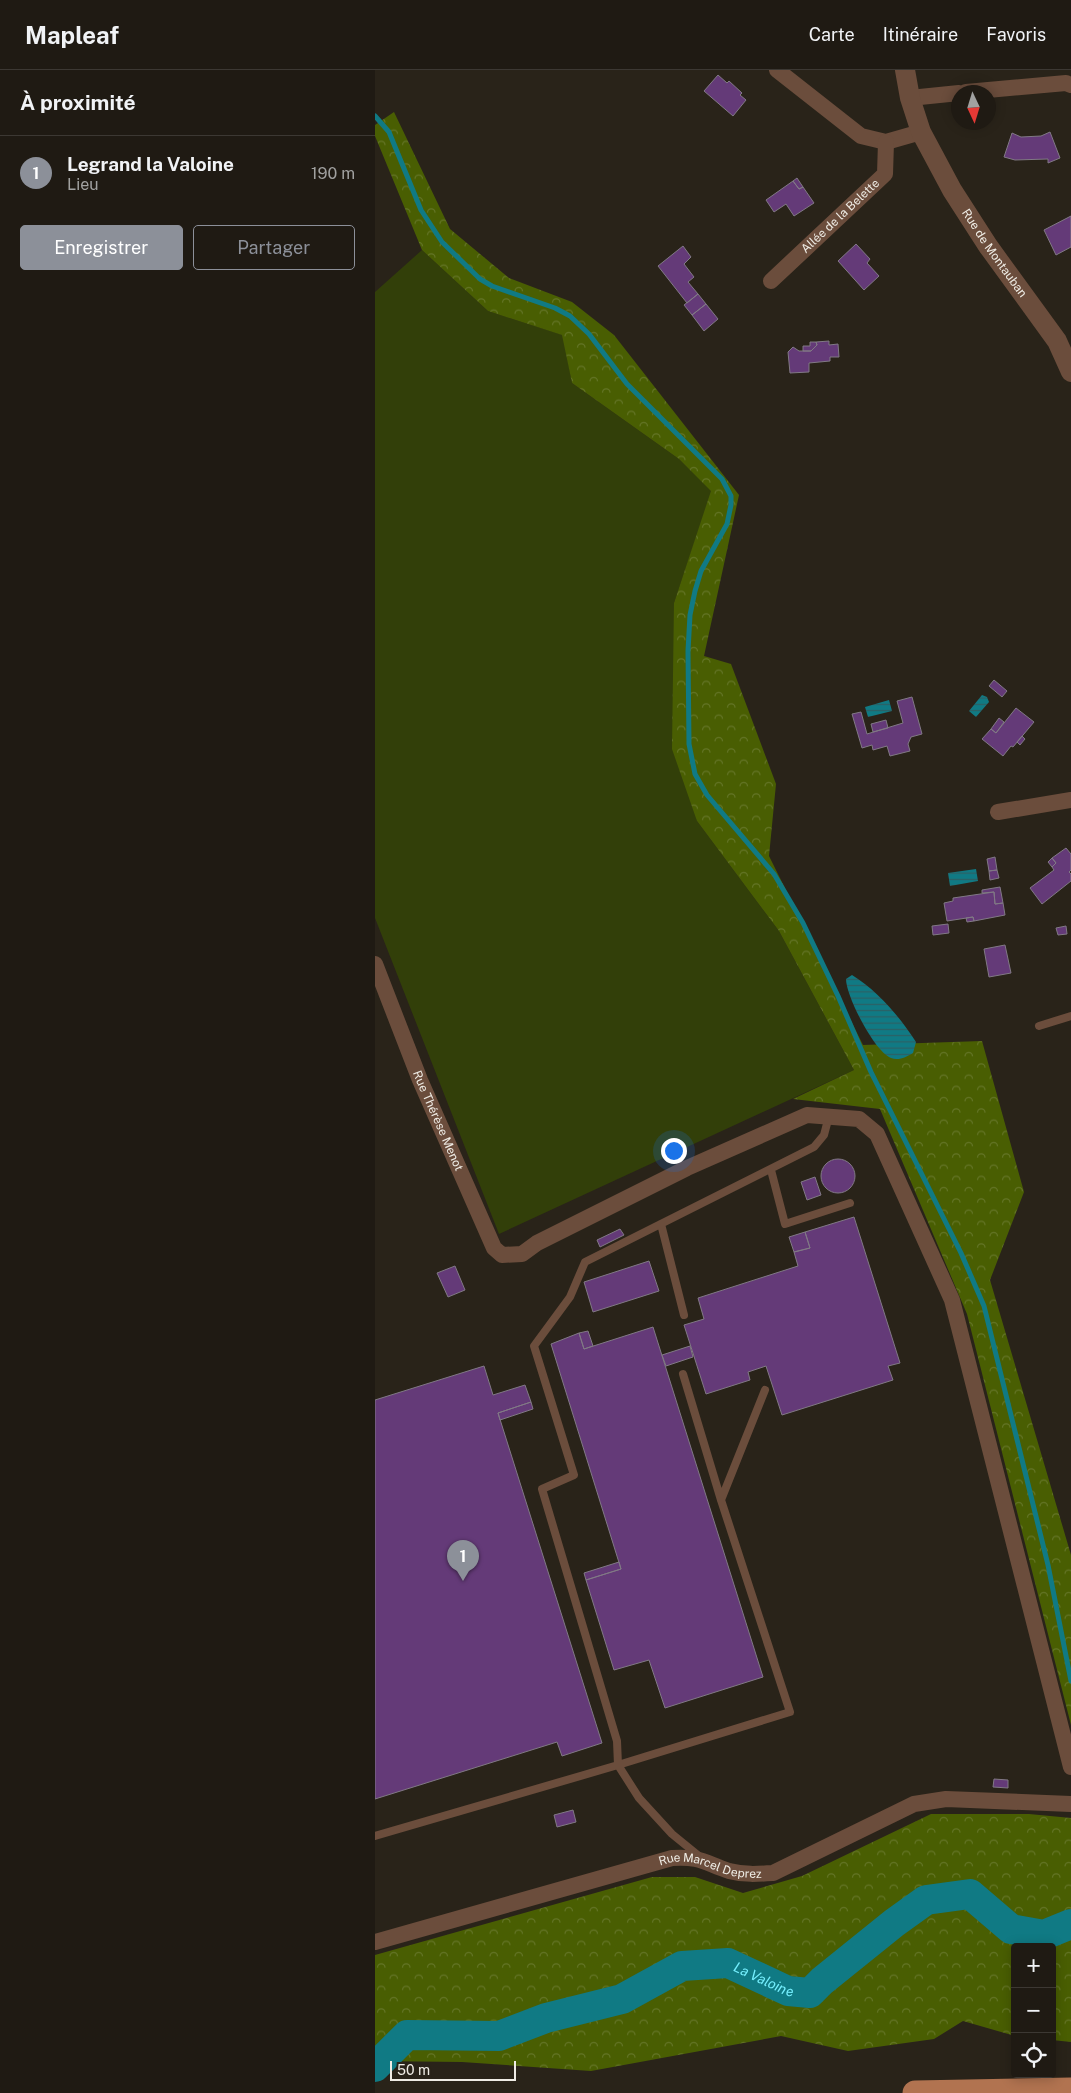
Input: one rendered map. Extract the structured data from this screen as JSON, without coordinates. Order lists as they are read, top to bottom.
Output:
{
  "streets": {
    "street": [
      "Allée de la Belette",
      "Rue de Montauban",
      "Rue Thérèse Menot",
      "Rue Marcel Deprez"
    ]
  },
  "water": ["La Valoine"],
  "scale_bar": "50 m",
  "north": "bottom",
  "page": {
    "header": "Mapleaf",
    "nav": ["Carte", "Itinéraire", "Favoris"],
    "heading": "À proximité",
    "list": [
      {
        "mark": "1",
        "name": "Legrand la Valoine",
        "note": "Lieu",
        "value": "190 m"
      }
    ],
    "buttons": ["Enregistrer", "Partager"],
    "pins": "1",
    "map_buttons": ["+", "−"],
    "scale": "50 m"
  }
}
